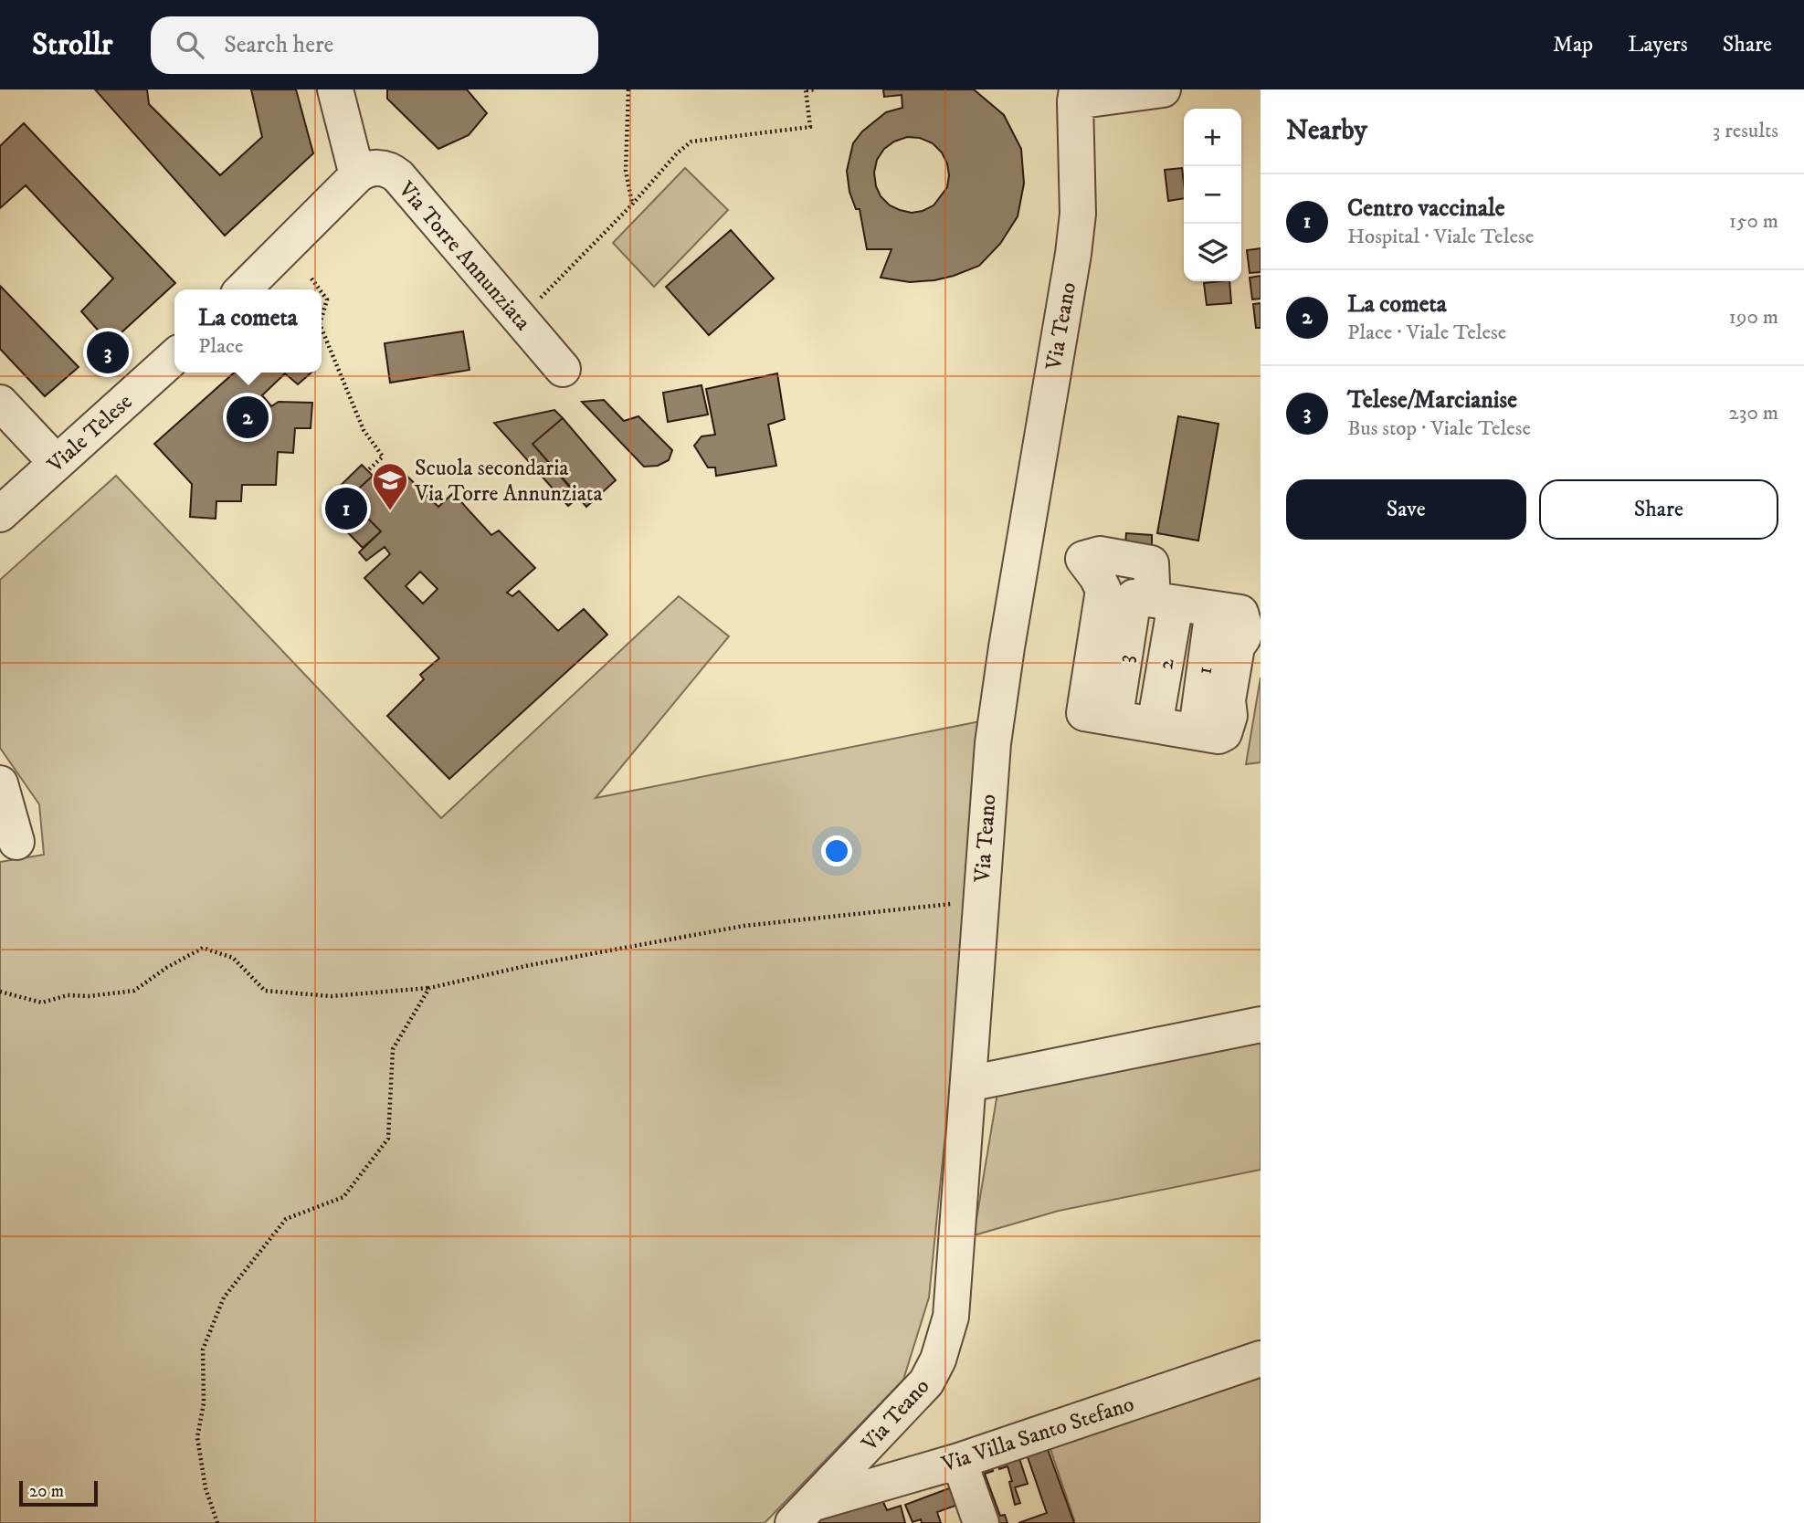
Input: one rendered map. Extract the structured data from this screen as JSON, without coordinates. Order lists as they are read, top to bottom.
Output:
{
  "streets": {
    "street": [
      "Via Torre Annunziata",
      "Via Teano",
      "Viale Telese",
      "2",
      "Via Villa Santo Stefano"
    ]
  },
  "crossings": [
    ["Via Teano", "Via Villa Santo Stefano"]
  ],
  "places": {
    "school or university": ["Scuola secondaria Via Torre Annunziata"]
  },
  "scale_bar": "20 m",
  "page": {
    "header": "Strollr",
    "search": "Search here",
    "nav": ["Map", "Layers", "Share"],
    "heading": ["Nearby", "3 results"],
    "map_buttons": ["+", "−"],
    "list": [
      {
        "mark": "1",
        "name": "Centro vaccinale",
        "note": "Hospital · Viale Telese",
        "value": "150 m"
      },
      {
        "mark": "2",
        "name": "La cometa",
        "note": "Place · Viale Telese",
        "value": "190 m"
      },
      {
        "mark": "3",
        "name": "Telese/Marcianise",
        "note": "Bus stop · Viale Telese",
        "value": "230 m"
      }
    ],
    "popup": ["La cometa", "Place"],
    "pins": ["3", "2", "1"],
    "buttons": ["Save", "Share"],
    "scale": "20 m"
  }
}
